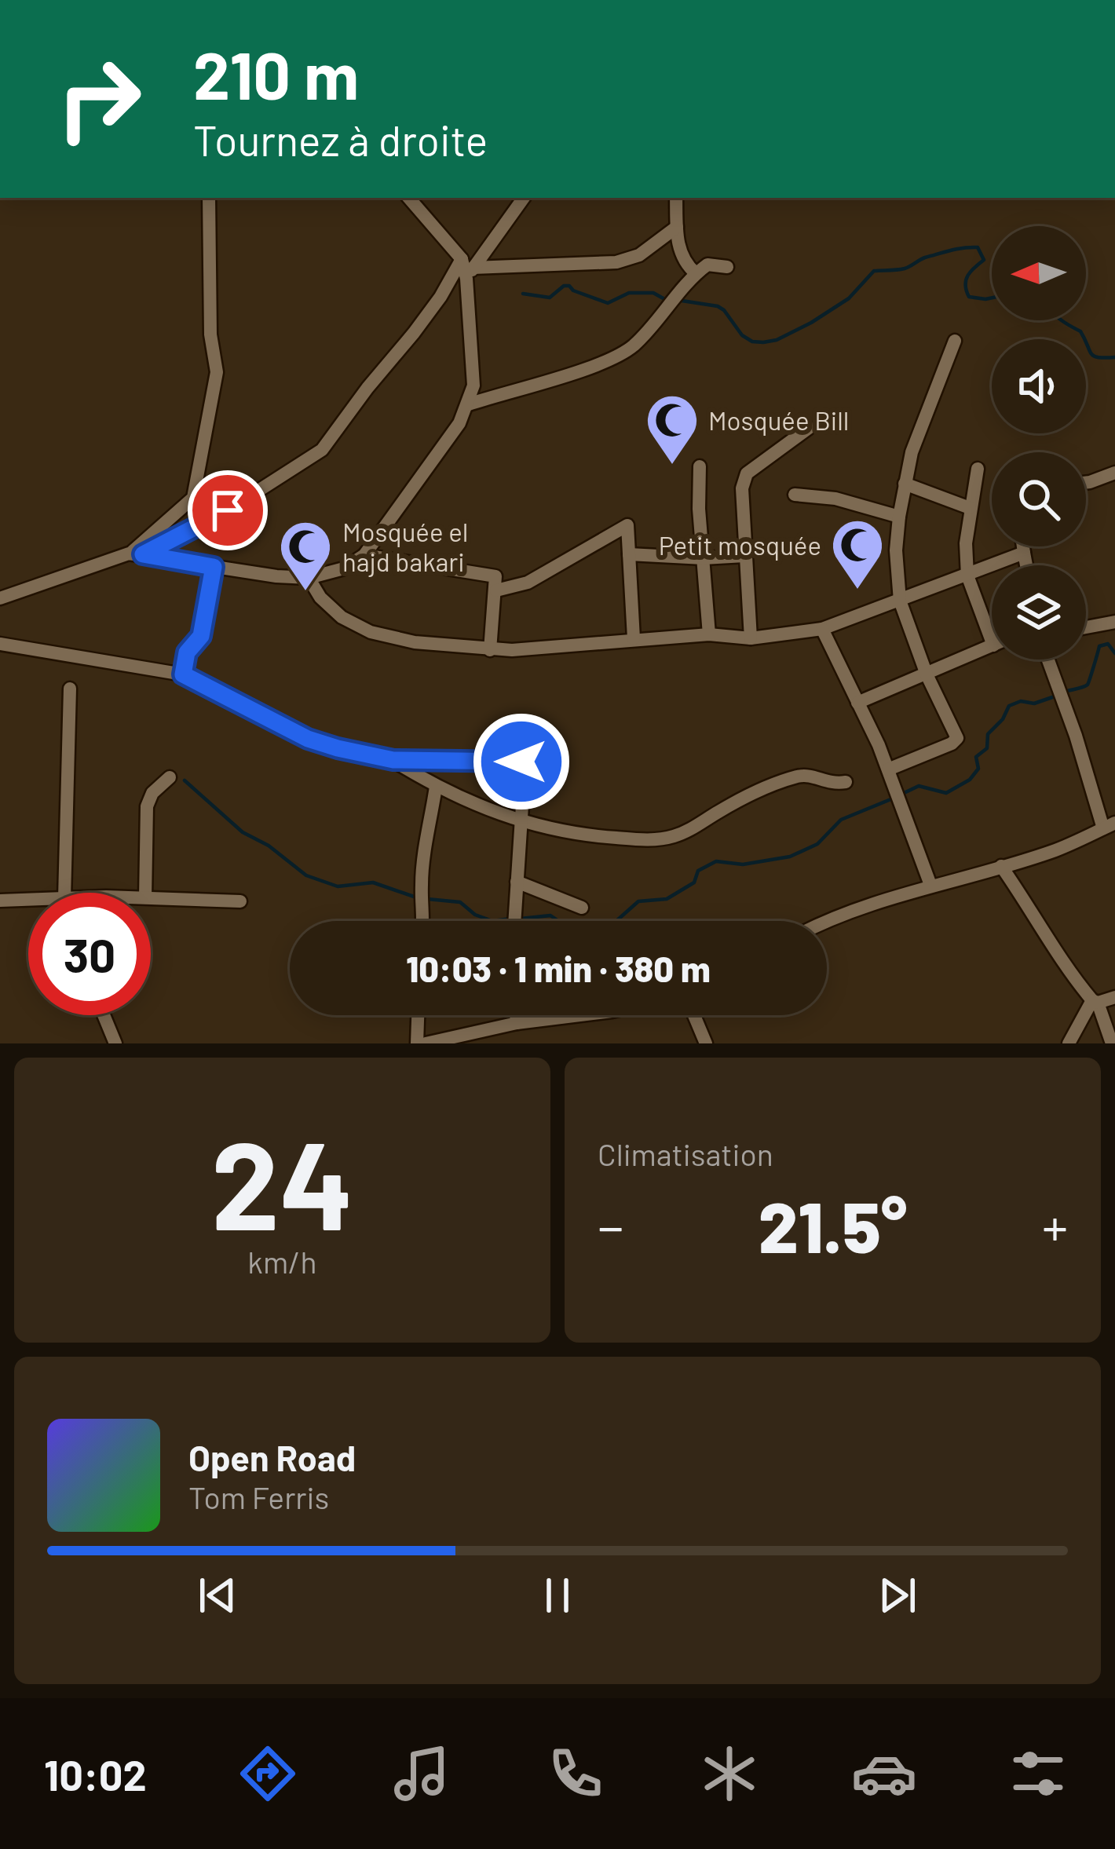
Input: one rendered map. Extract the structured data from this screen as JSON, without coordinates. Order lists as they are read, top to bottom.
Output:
{
  "places": {
    "mosque": ["Mosquée Bill", "Petit mosquée", "Mosquée el hajd bakari"]
  },
  "north": "left",
  "page": {
    "turn": ["210 m", "Tournez à droite"],
    "limit": "30",
    "trip": "10:03 · 1 min · 380 m",
    "tile": [
      ["24", "km/h"],
      "Climatisation"
    ],
    "heat": ["−", "21.5°", "+"],
    "song": ["Open Road", "Tom Ferris"],
    "tabs": "10:02"
  }
}
